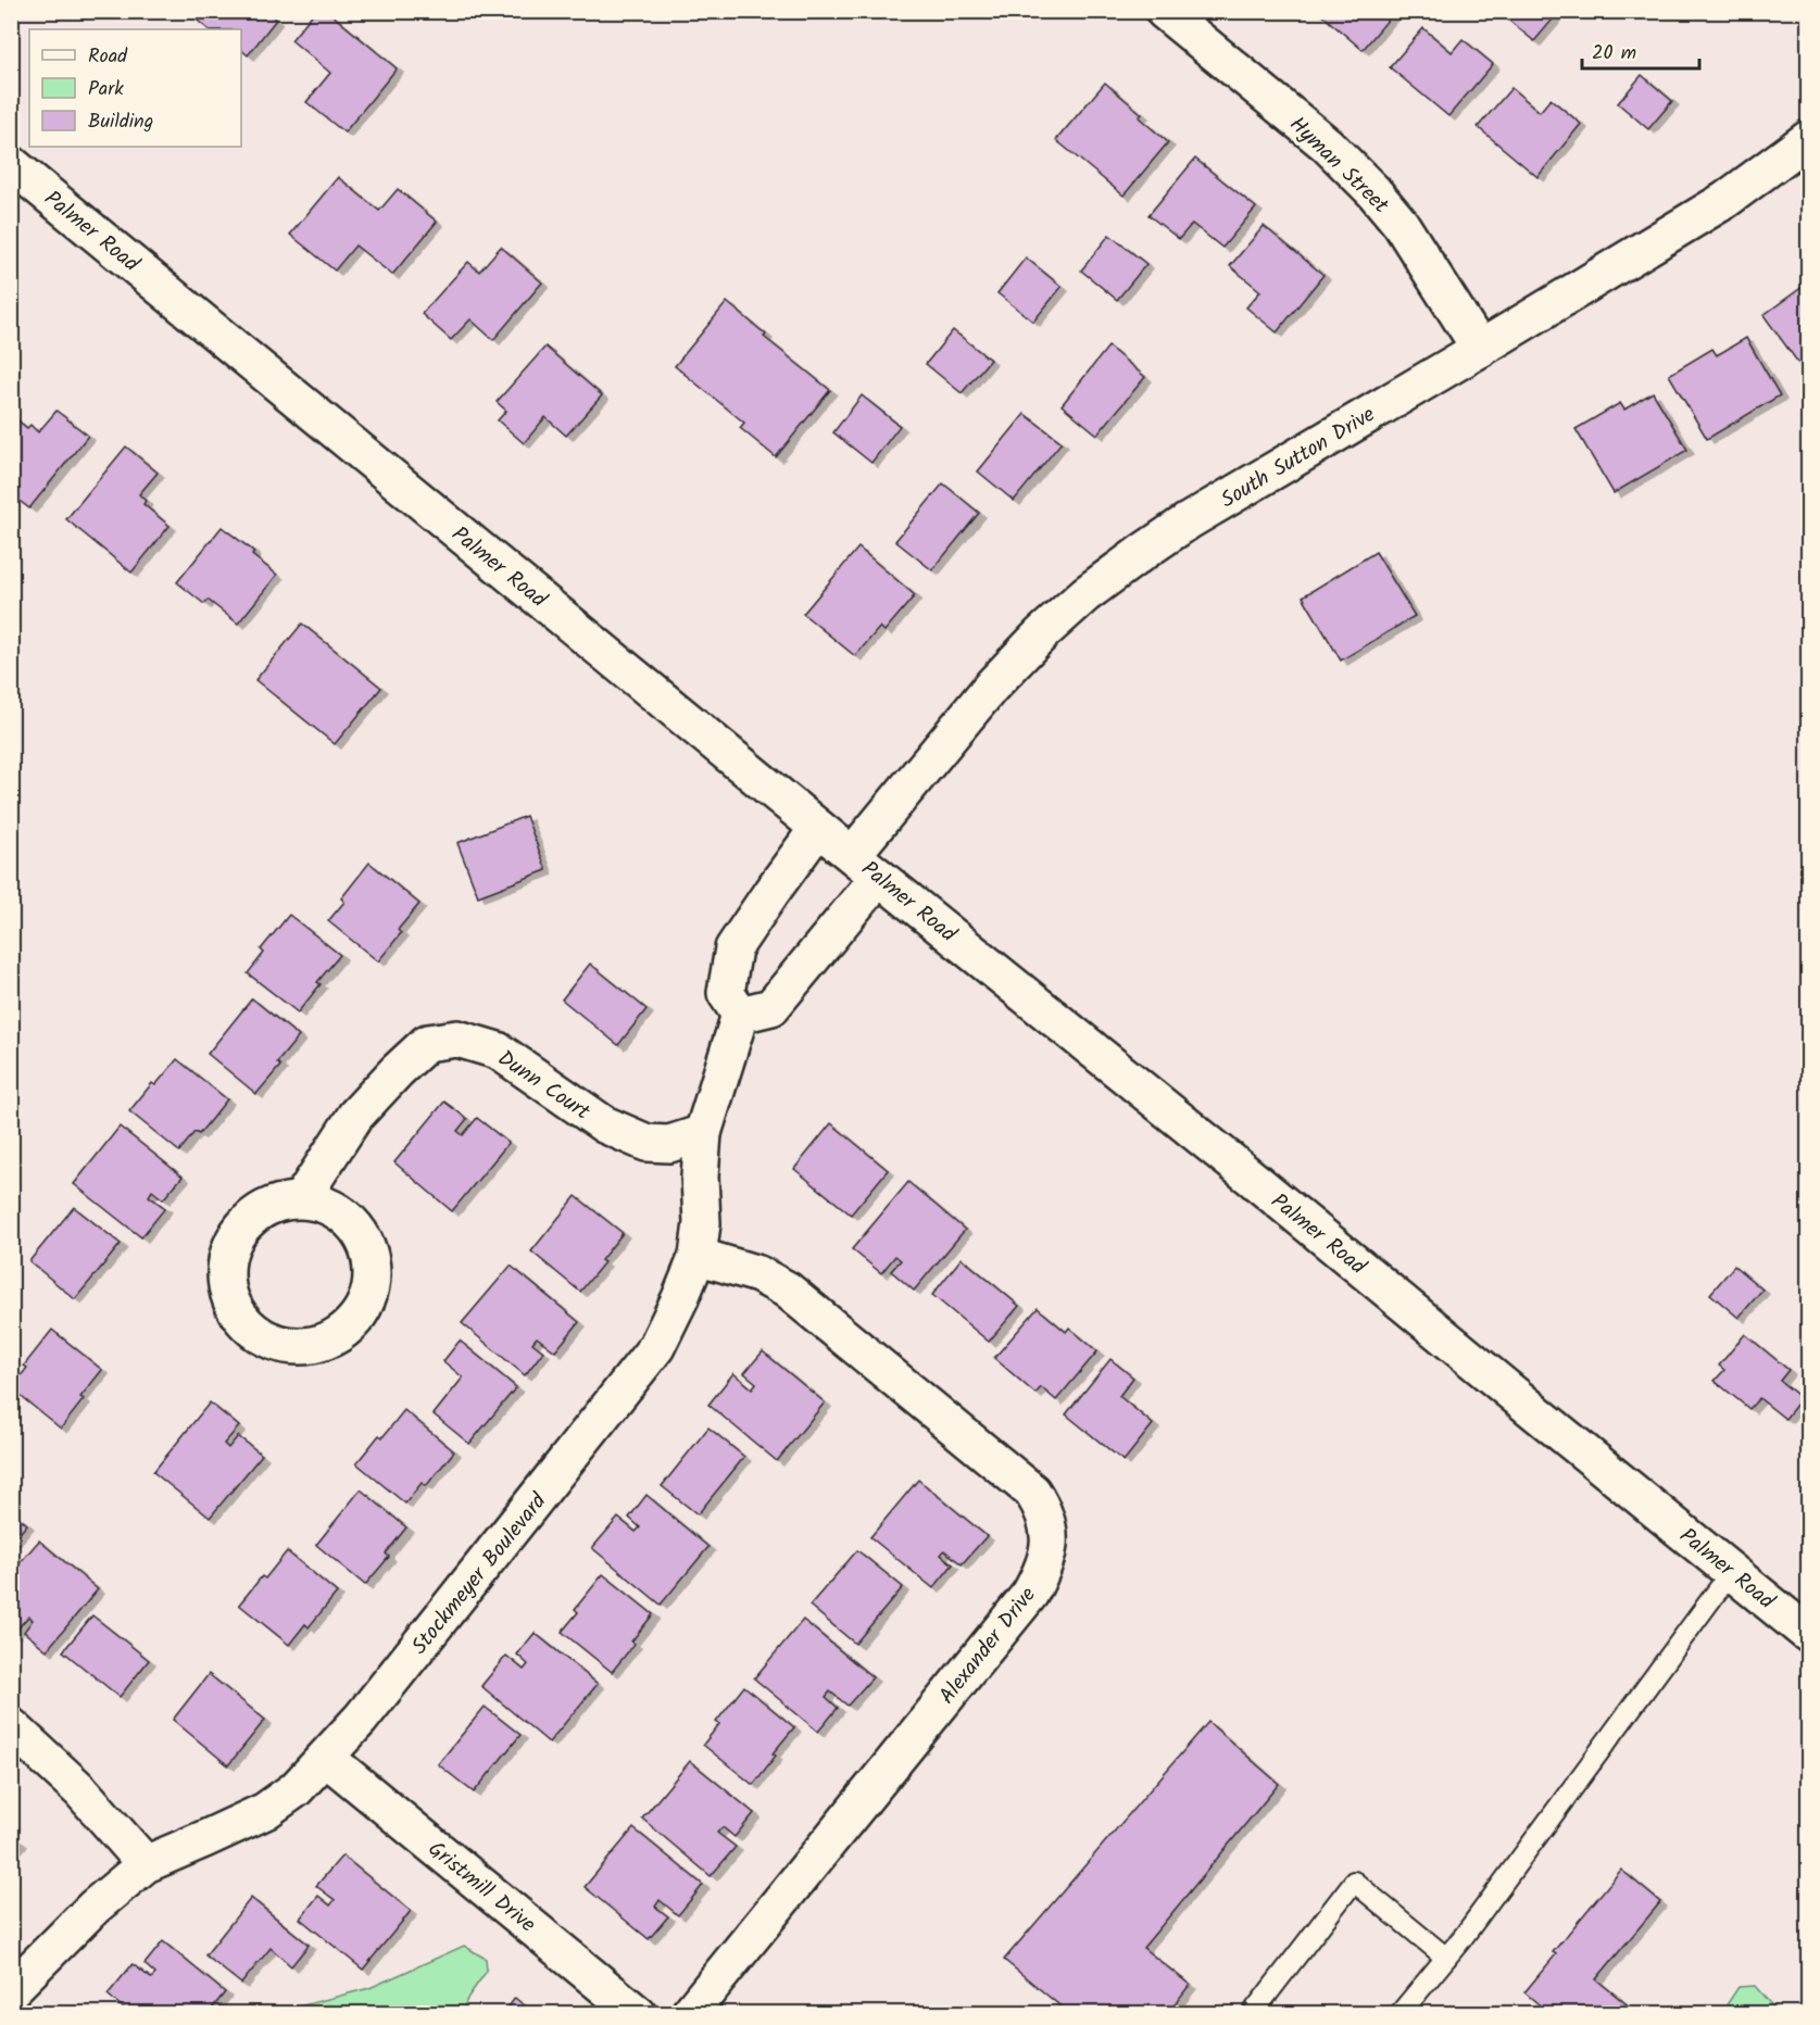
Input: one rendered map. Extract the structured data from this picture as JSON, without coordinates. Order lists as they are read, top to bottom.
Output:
{
  "streets": {
    "street": [
      "Hyman Street",
      "Palmer Road",
      "South Sutton Drive",
      "Dunn Court",
      "Stockmeyer Boulevard",
      "Alexander Drive",
      "Gristmill Drive"
    ]
  },
  "crossings": [
    ["Hyman Street", "South Sutton Drive"],
    ["Palmer Road", "South Sutton Drive"],
    ["Dunn Court", "Stockmeyer Boulevard"],
    ["Stockmeyer Boulevard", "Alexander Drive"],
    ["Stockmeyer Boulevard", "Gristmill Drive"]
  ],
  "legend": ["Road", "Park", "Building"],
  "scale_bar": "20 m"
}
